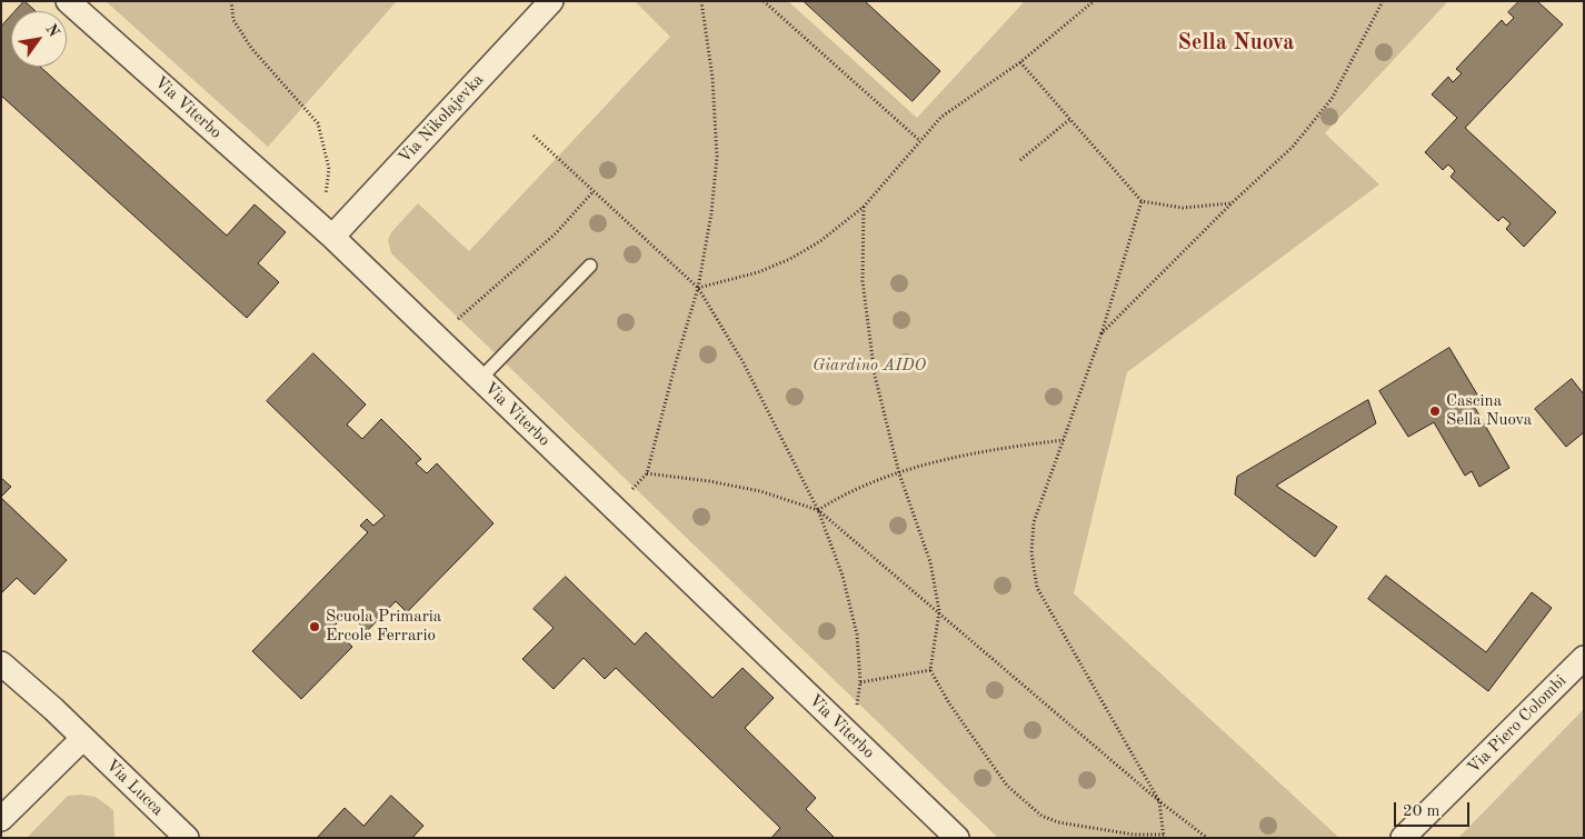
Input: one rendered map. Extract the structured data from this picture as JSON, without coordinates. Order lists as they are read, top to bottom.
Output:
{
  "streets": {
    "street": [
      "Via Viterbo",
      "Via Nikolajevka",
      "Via Piero Colombi",
      "Via Lucca"
    ]
  },
  "crossings": [
    ["Via Viterbo", "Via Nikolajevka"]
  ],
  "districts": ["Sella Nuova"],
  "parks": ["Giardino AIDO"],
  "places": ["Cascina Sella Nuova", "Scuola Primaria Ercole Ferrario"],
  "scale_bar": "20 m",
  "north": "top right"
}
